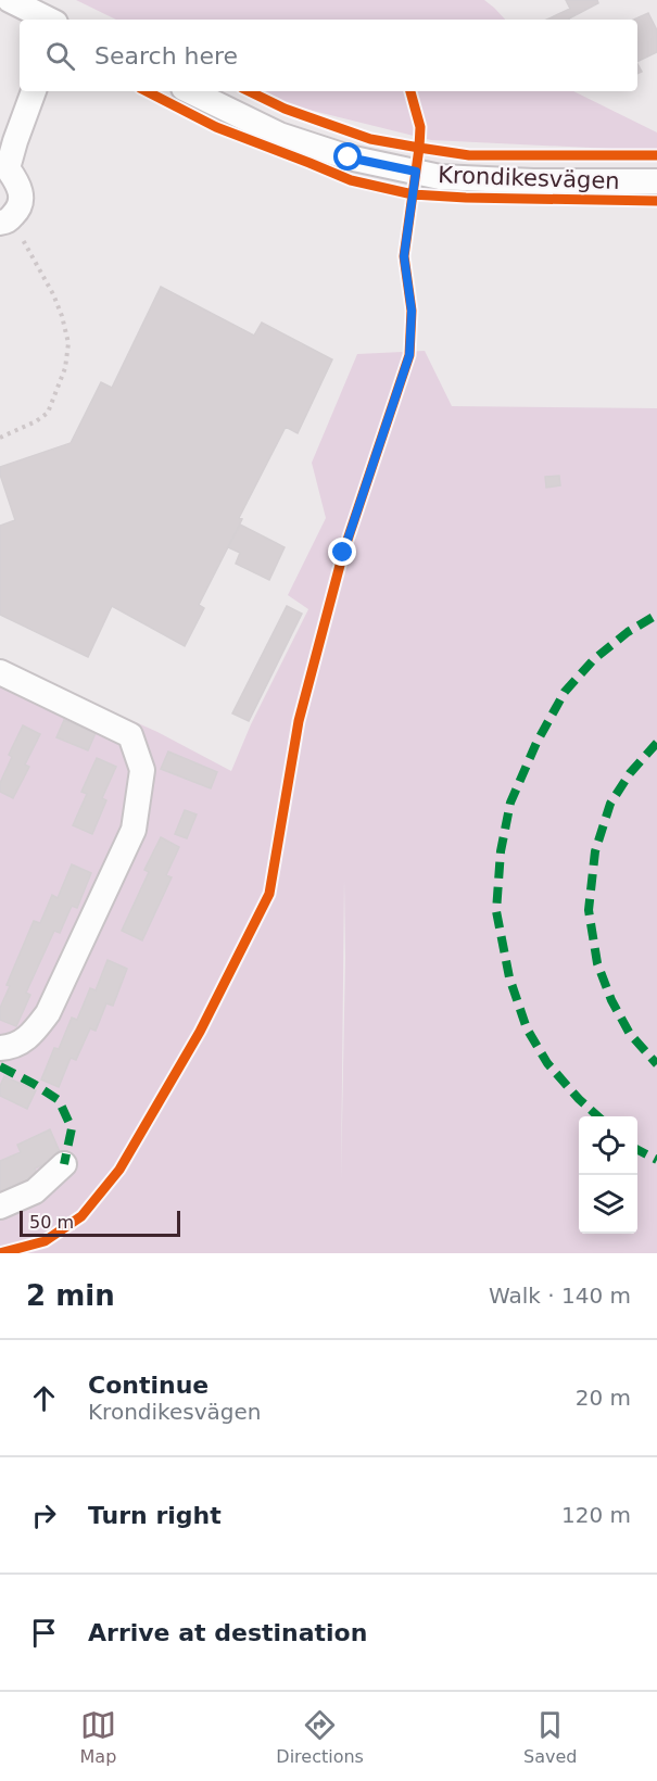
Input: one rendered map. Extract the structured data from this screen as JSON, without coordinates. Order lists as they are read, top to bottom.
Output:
{
  "streets": {
    "street": ["Krondikesvägen"]
  },
  "scale_bar": "50 m",
  "page": {
    "search": "Search here",
    "scale": "50 m",
    "heading": ["2 min", "Walk · 140 m"],
    "list": [
      ["Continue", "Krondikesvägen", "20 m"],
      ["Turn right", "120 m"],
      "Arrive at destination"
    ],
    "nav": ["Map", "Directions", "Saved"]
  }
}
